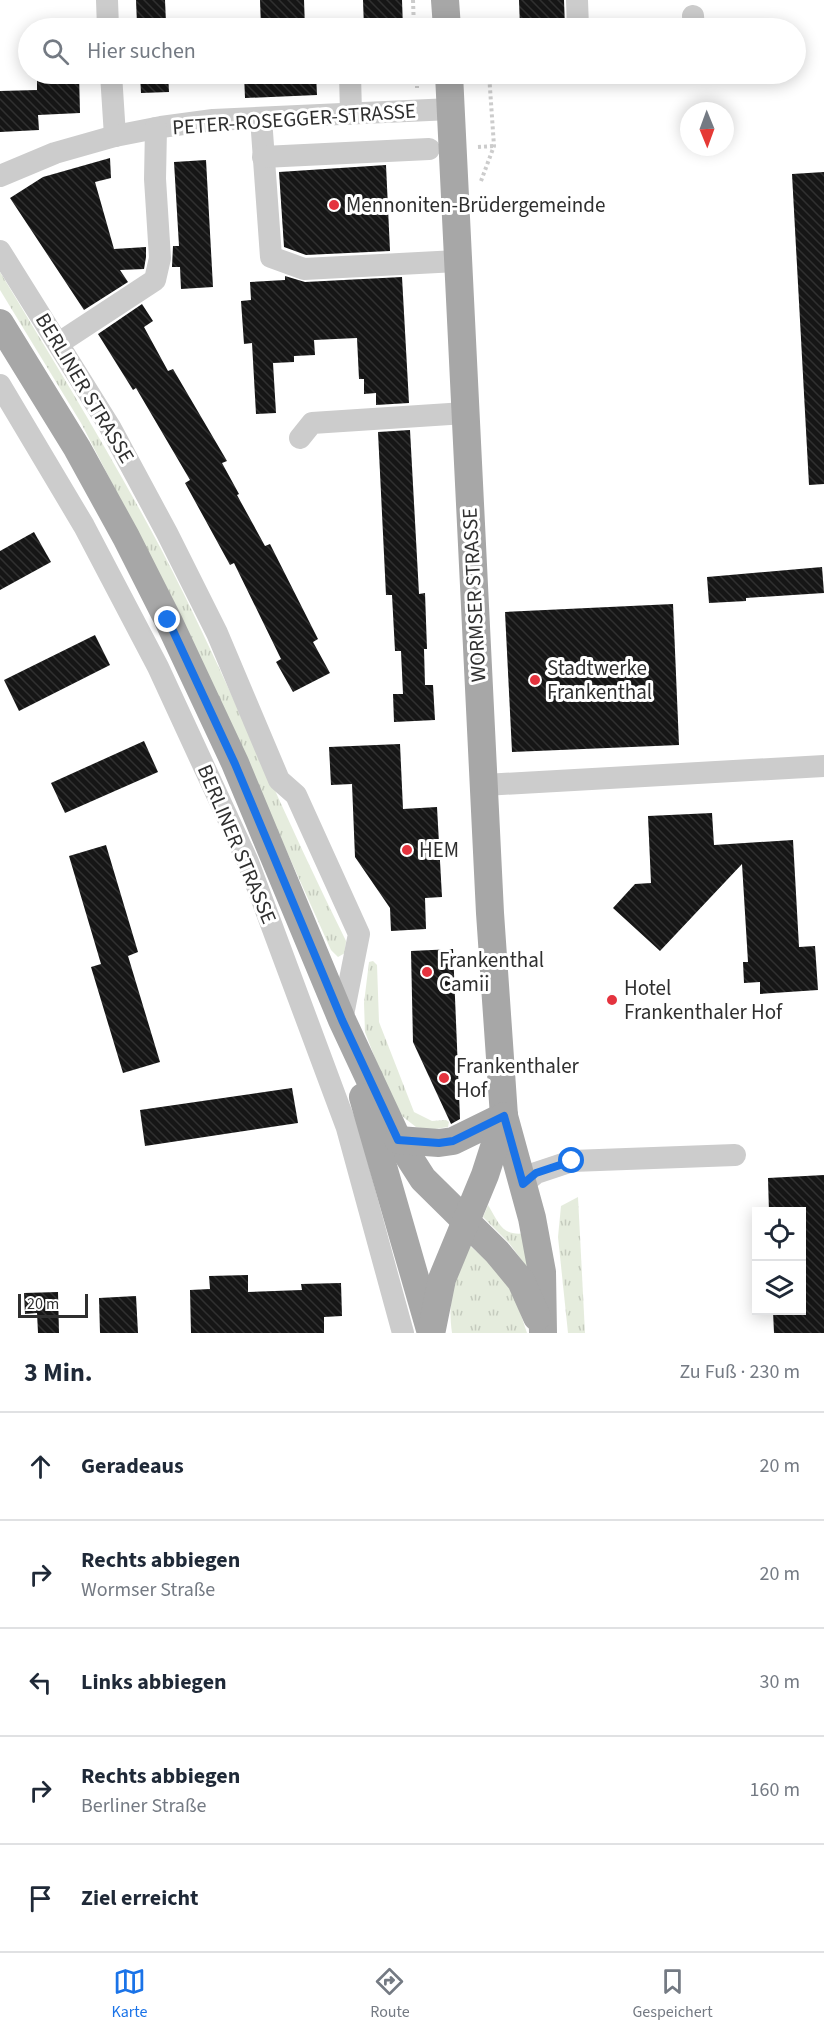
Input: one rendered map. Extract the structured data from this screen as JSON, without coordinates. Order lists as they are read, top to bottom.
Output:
{
  "streets": {
    "main road": ["BERLINER STRASSE", "WORMSER STRASSE"],
    "street": ["PETER-ROSEGGER-STRASSE"]
  },
  "crossings": [
    ["PETER-ROSEGGER-STRASSE", "WORMSER STRASSE"],
    ["BERLINER STRASSE", "WORMSER STRASSE"]
  ],
  "places": [
    "Mennoniten-Brüdergemeinde",
    "Stadtwerke Frankenthal",
    "HEM",
    "Frankenthal Camii",
    "Hotel Frankenthaler Hof",
    "Frankenthaler Hof"
  ],
  "scale_bar": "20 m",
  "north": "bottom",
  "page": {
    "search": "Hier suchen",
    "scale": "20 m",
    "heading": ["3 Min.", "Zu Fuß · 230 m"],
    "list": [
      ["Geradeaus", "20 m"],
      ["Rechts abbiegen", "Wormser Straße", "20 m"],
      ["Links abbiegen", "30 m"],
      ["Rechts abbiegen", "Berliner Straße", "160 m"],
      "Ziel erreicht"
    ],
    "nav": ["Karte", "Route", "Gespeichert"]
  }
}
